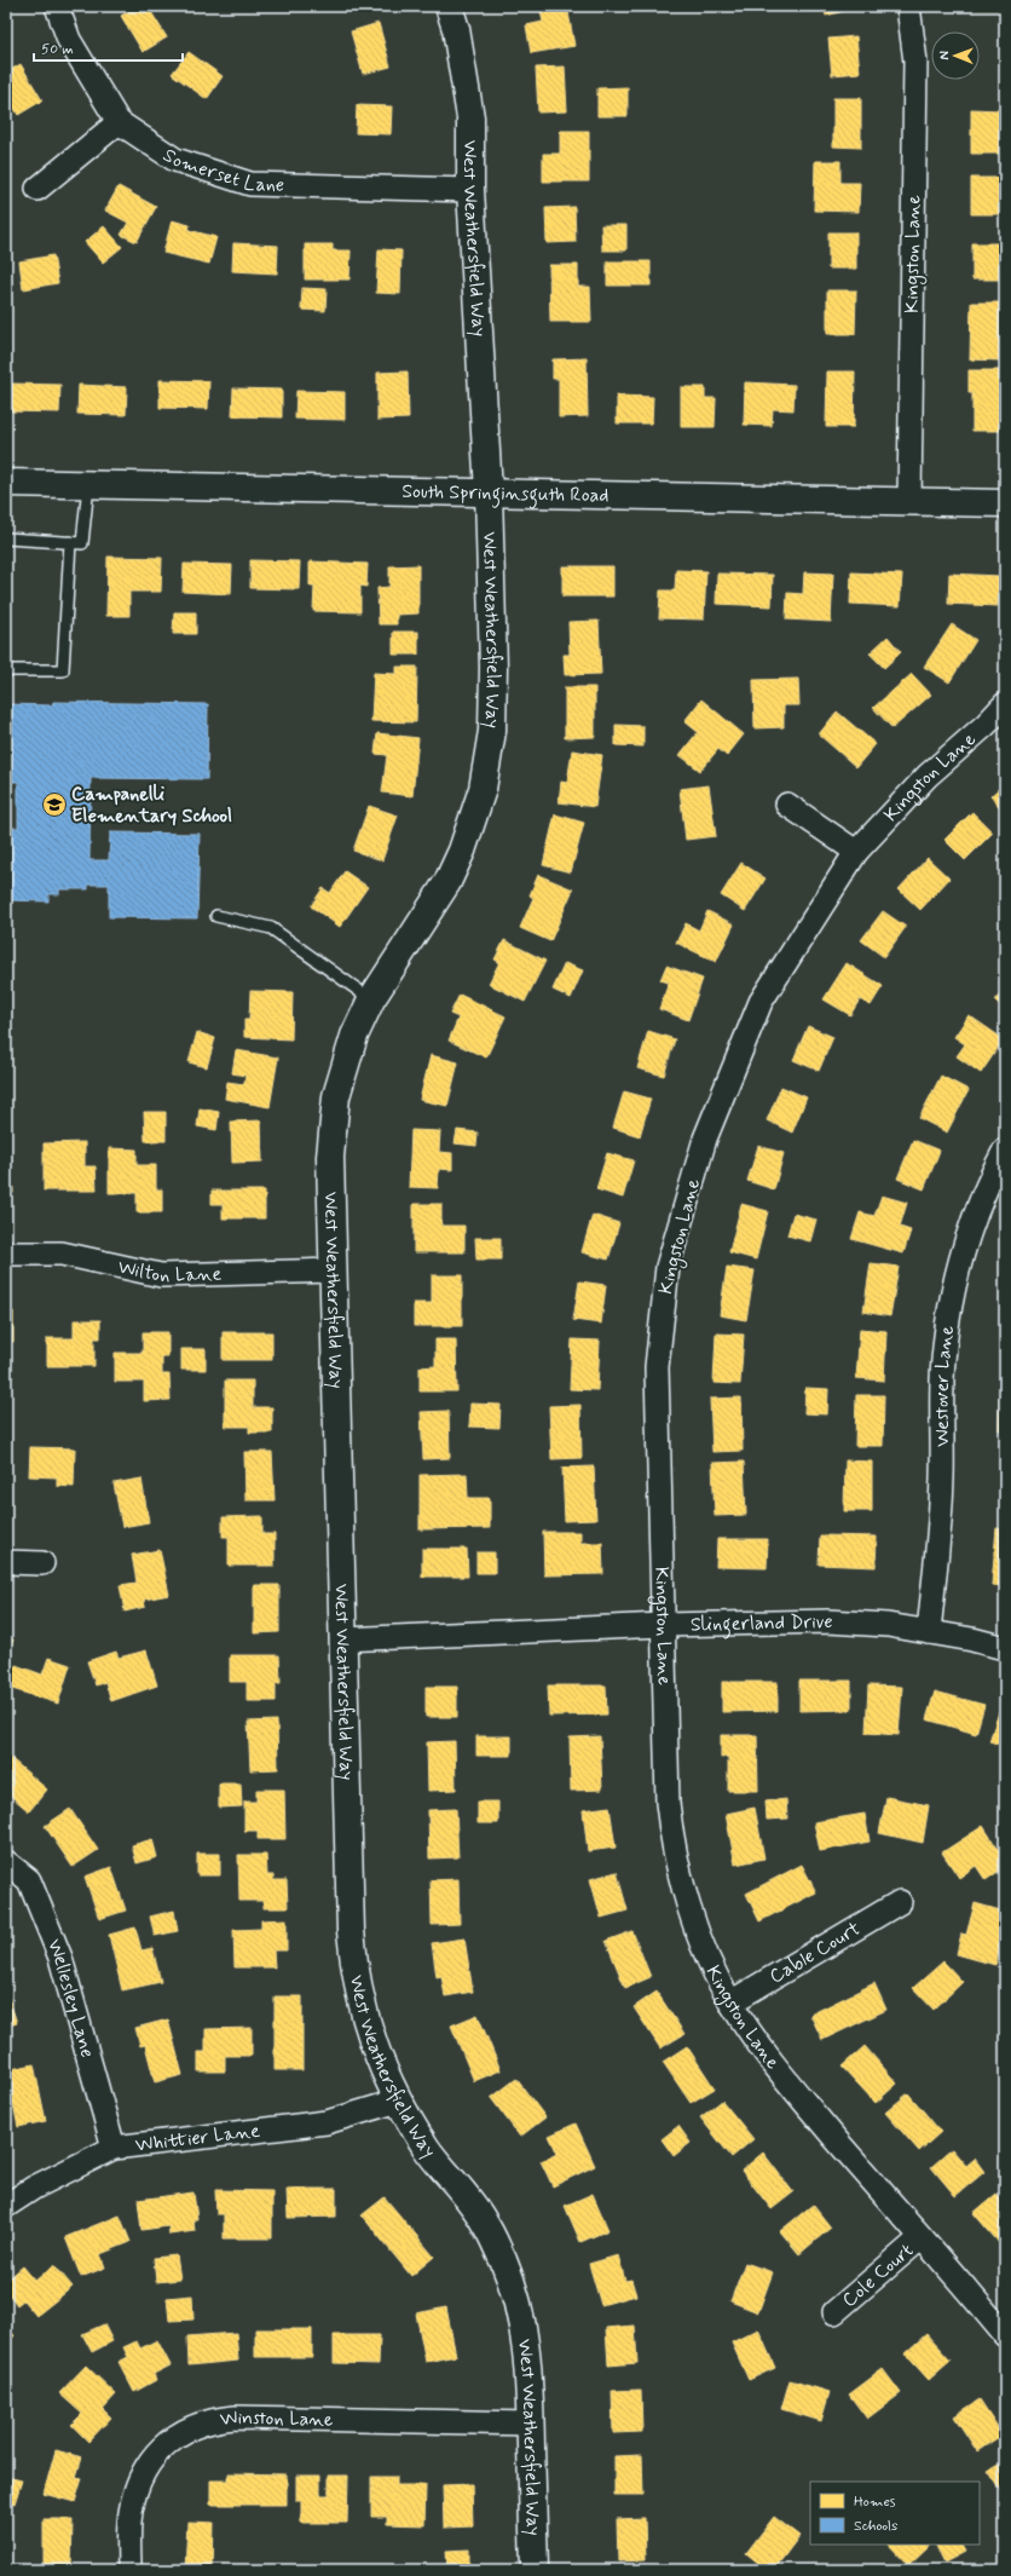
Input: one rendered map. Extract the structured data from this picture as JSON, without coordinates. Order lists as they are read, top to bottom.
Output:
{
  "streets": {
    "street": [
      "Somerset Lane",
      "West Weathersfield Way",
      "Kingston Lane",
      "South Springinsguth Road",
      "Wilton Lane",
      "Westover Lane",
      "Slingerland Drive",
      "Cable Court",
      "Wellesley Lane",
      "Whittier Lane",
      "Cole Court",
      "Winston Lane"
    ]
  },
  "crossings": [
    ["Somerset Lane", "West Weathersfield Way"],
    ["West Weathersfield Way", "South Springinsguth Road"],
    ["West Weathersfield Way", "Wilton Lane"],
    ["West Weathersfield Way", "Slingerland Drive"],
    ["West Weathersfield Way", "Whittier Lane"],
    ["West Weathersfield Way", "Winston Lane"],
    ["Kingston Lane", "South Springinsguth Road"],
    ["Kingston Lane", "Slingerland Drive"],
    ["Kingston Lane", "Cable Court"],
    ["Kingston Lane", "Cole Court"],
    ["Westover Lane", "Slingerland Drive"],
    ["Wellesley Lane", "Whittier Lane"]
  ],
  "places": {
    "school or university": ["Campanelli Elementary School"]
  },
  "legend": ["Homes", "Schools"],
  "scale_bar": "50 m",
  "north": "left"
}
